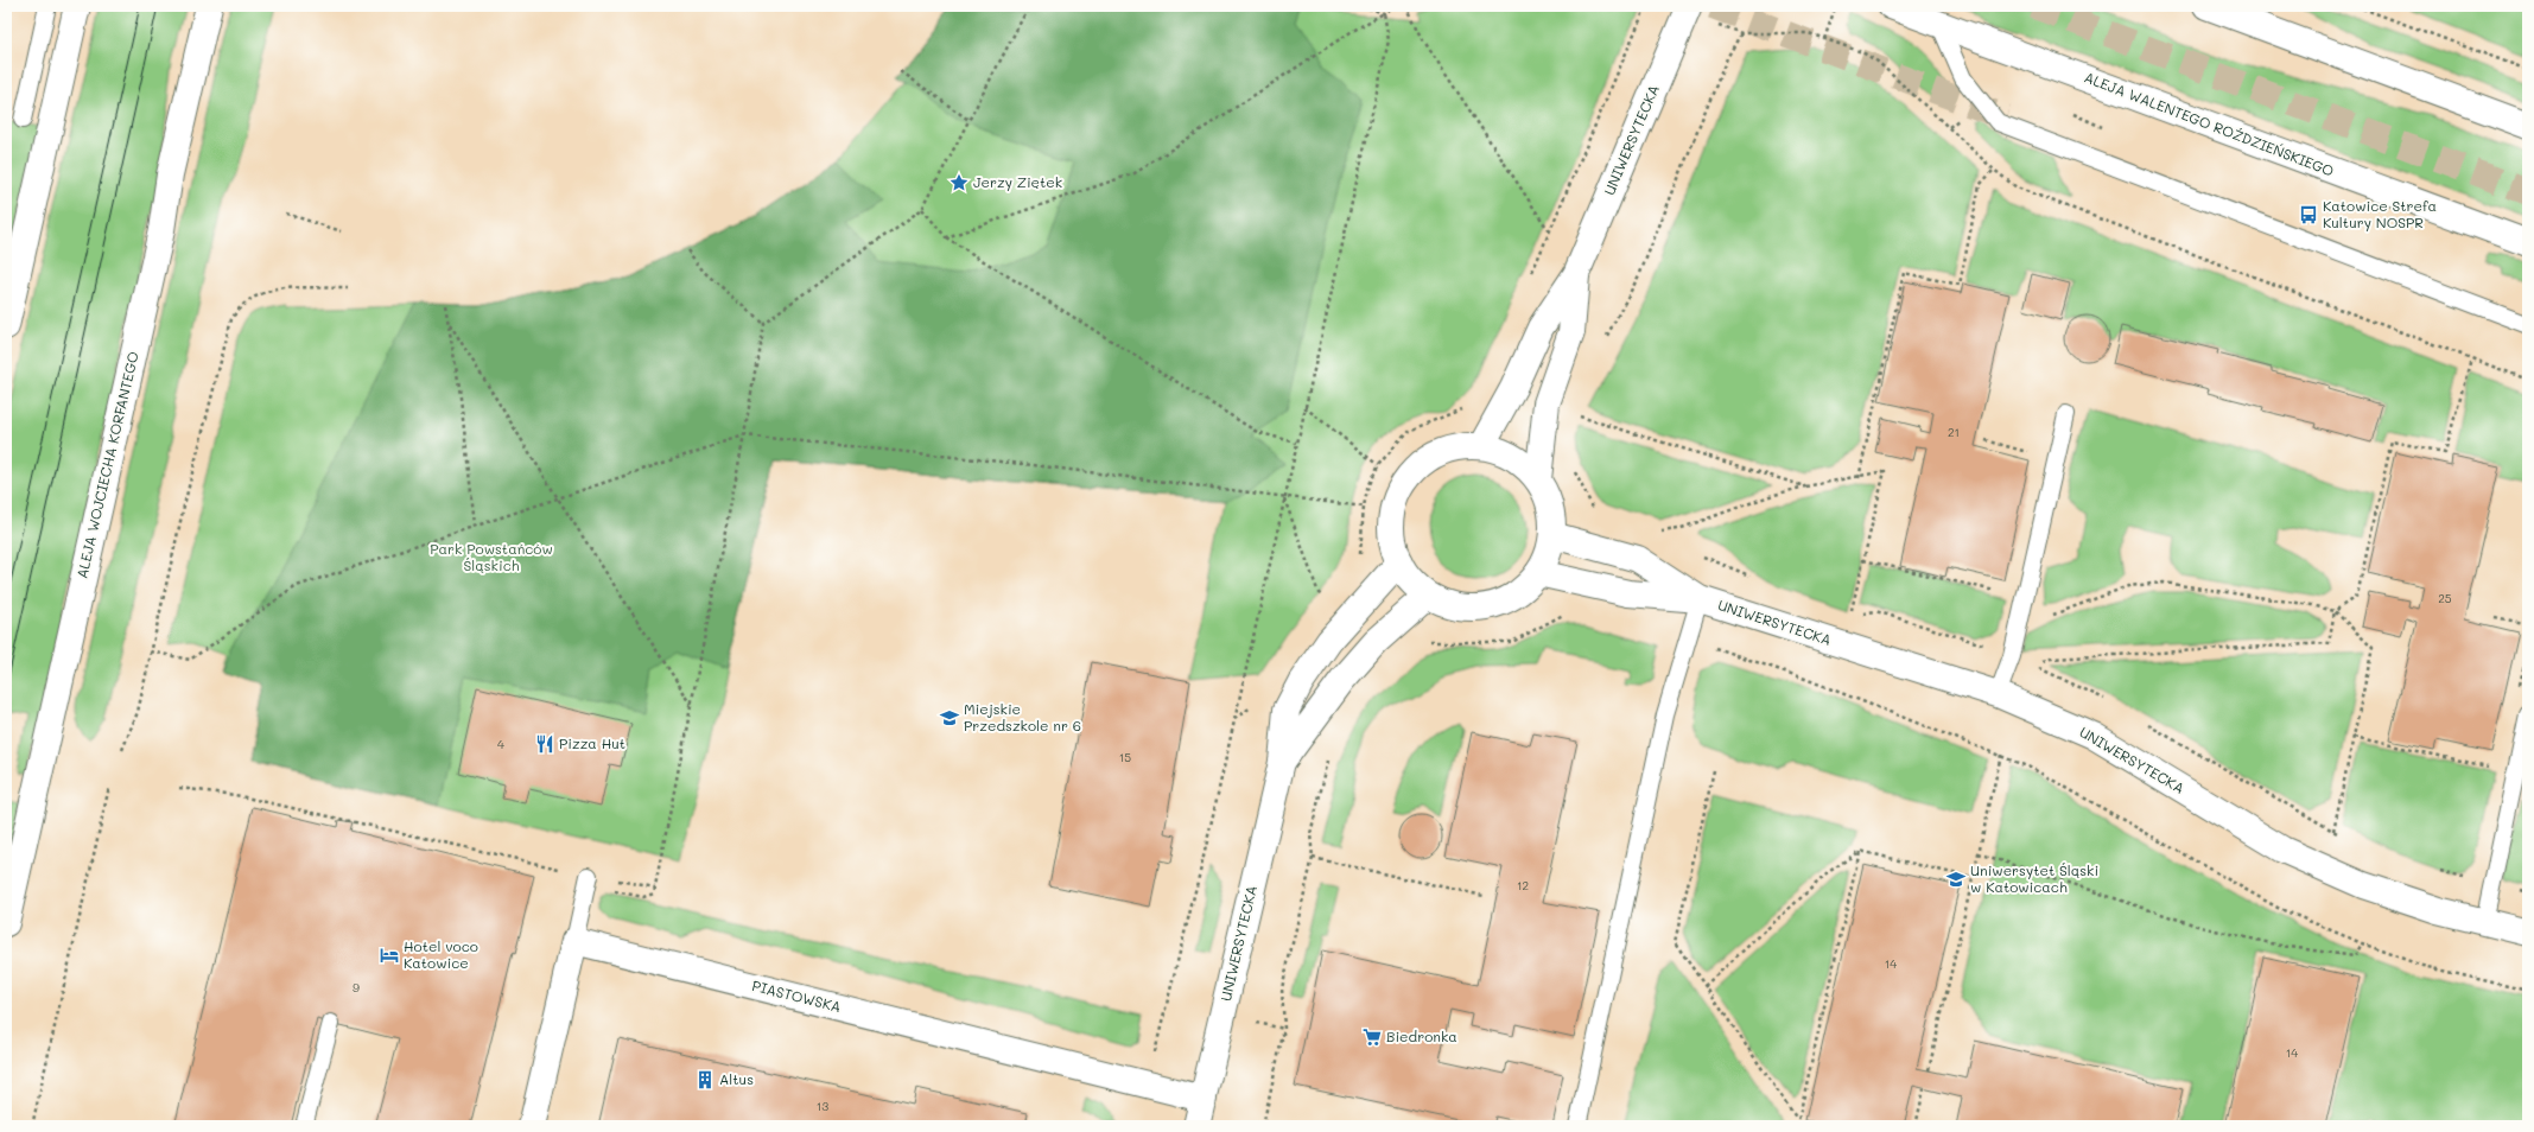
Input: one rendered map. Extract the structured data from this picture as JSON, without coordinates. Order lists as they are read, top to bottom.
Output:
{
  "streets": {
    "street": [
      "ALEJA WALENTEGO ROŹDZIEŃSKIEGO",
      "UNIWERSYTECKA",
      "ALEJA WOJCIECHA KORFANTEGO",
      "PIASTOWSKA"
    ]
  },
  "crossings": [
    ["UNIWERSYTECKA", "PIASTOWSKA"]
  ],
  "parks": ["Park Powstańców Śląskich"],
  "places": {
    "place": ["Jerzy Ziętek"],
    "bus stop": ["Katowice Strefa Kultury NOSPR"],
    "school or university": ["Miejskie Przedszkole nr 6", "Uniwersytet Śląski w Katowicach"],
    "restaurant": ["Pizza Hut"],
    "hotel": ["Hotel voco Katowice"],
    "supermarket": ["Biedronka"],
    "building": ["Altus"]
  },
  "house_numbers": [
    "21",
    "25",
    "4",
    "15",
    "12",
    "14",
    "9",
    "14",
    "13"
  ]
}
